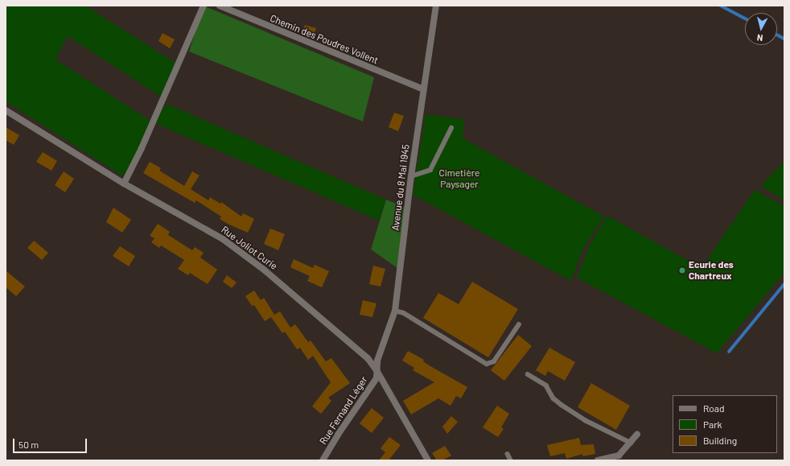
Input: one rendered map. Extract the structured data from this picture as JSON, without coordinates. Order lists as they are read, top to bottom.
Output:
{
  "streets": {
    "street": [
      "Chemin des Poudres Vollent",
      "Avenue du 8 Mai 1945",
      "Rue Joliot Curie",
      "Rue Fernand Léger"
    ]
  },
  "crossings": [
    ["Chemin des Poudres Vollent", "Avenue du 8 Mai 1945"],
    ["Avenue du 8 Mai 1945", "Rue Joliot Curie"],
    ["Avenue du 8 Mai 1945", "Rue Fernand Léger"],
    ["Rue Joliot Curie", "Rue Fernand Léger"]
  ],
  "parks": ["Cimetière Paysager"],
  "places": ["Ecurie des Chartreux"],
  "legend": ["Road", "Park", "Building"],
  "scale_bar": "50 m",
  "north": "bottom"
}
